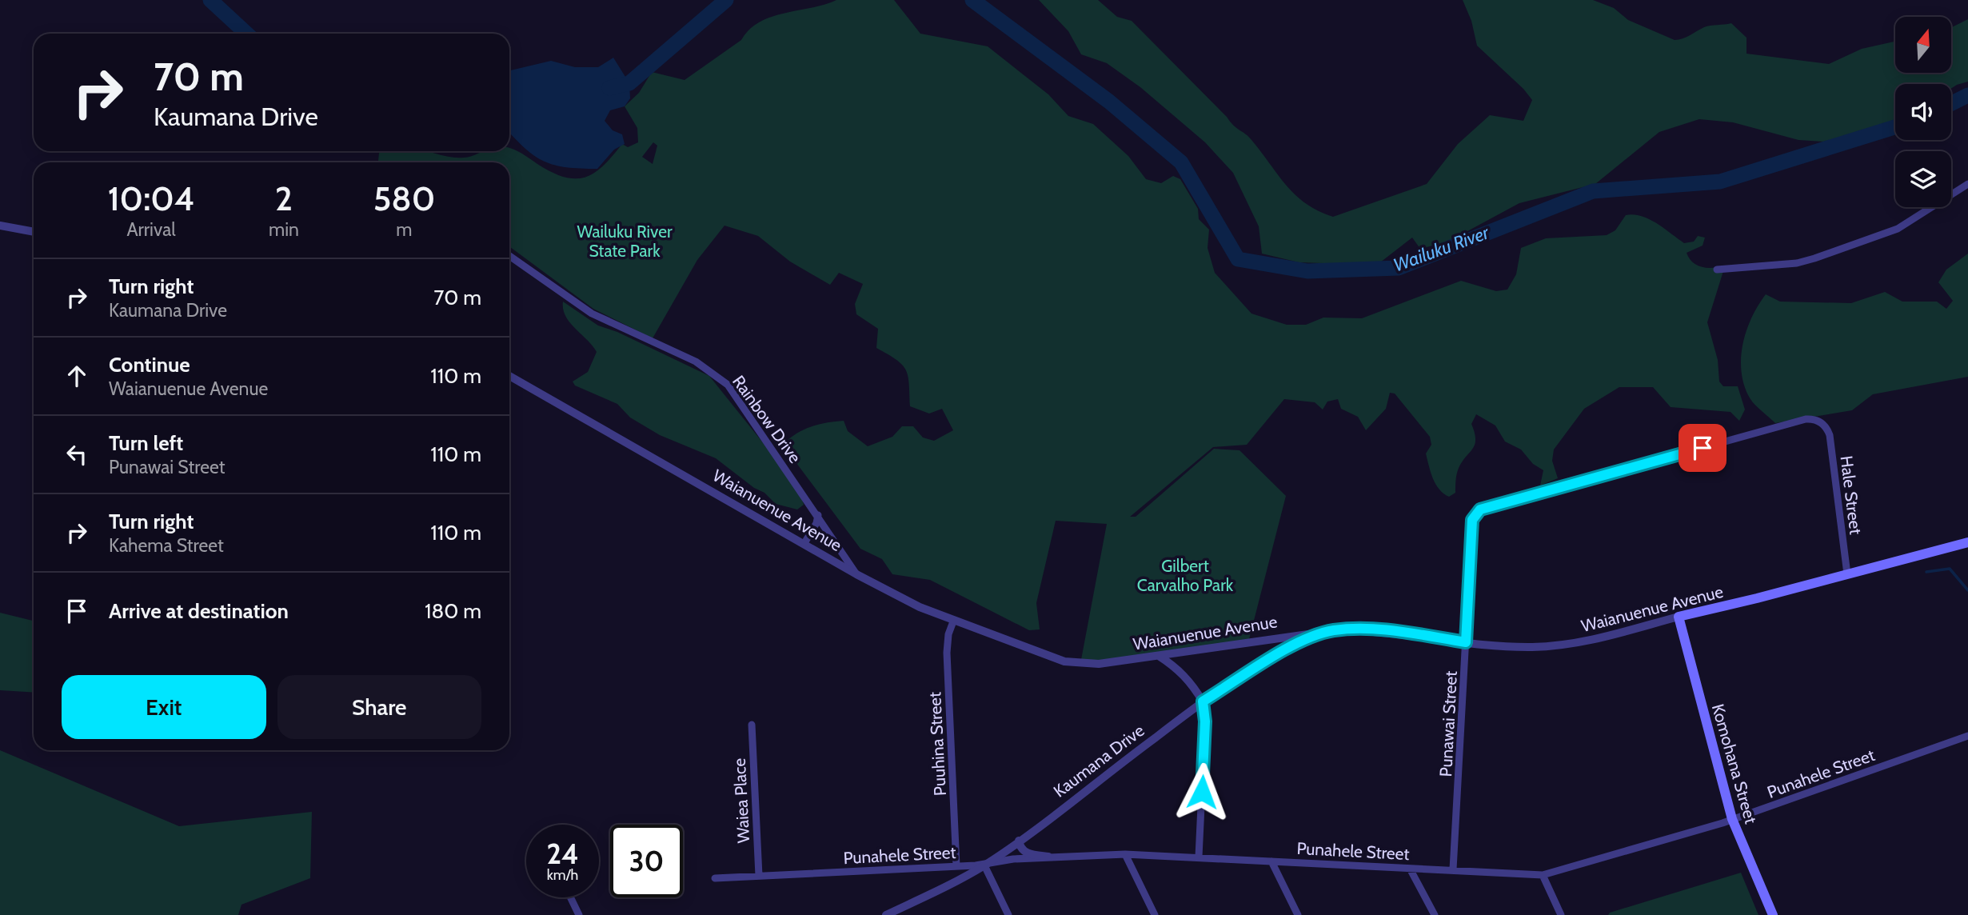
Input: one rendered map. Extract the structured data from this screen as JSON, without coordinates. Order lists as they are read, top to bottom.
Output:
{
  "streets": {
    "main road": ["Waianuenue Avenue", "Komohana Street"],
    "street": [
      "Rainbow Drive",
      "Hale Street",
      "Punawai Street",
      "Puuhina Street",
      "Kaumana Drive",
      "Punahele Street",
      "Waiea Place"
    ]
  },
  "crossings": [
    ["Rainbow Drive", "Waianuenue Avenue"],
    ["Hale Street", "Waianuenue Avenue"],
    ["Hale Street", "Punawai Street"],
    ["Waianuenue Avenue", "Punawai Street"],
    ["Waianuenue Avenue", "Puuhina Street"],
    ["Waianuenue Avenue", "Kaumana Drive"],
    ["Waianuenue Avenue", "Komohana Street"],
    ["Punawai Street", "Punahele Street"],
    ["Puuhina Street", "Punahele Street"],
    ["Kaumana Drive", "Punahele Street"],
    ["Komohana Street", "Punahele Street"],
    ["Punahele Street", "Waiea Place"]
  ],
  "water": ["Wailuku River"],
  "parks": ["Wailuku River State Park", "Gilbert Carvalho Park"],
  "north": "top",
  "page": {
    "turn": ["70 m", "Kaumana Drive"],
    "eta": [
      "10:04",
      "Arrival",
      "2",
      "min",
      "580",
      "m"
    ],
    "list": [
      {
        "name": "Turn right",
        "note": "Kaumana Drive",
        "value": "70 m"
      },
      {
        "name": "Continue",
        "note": "Waianuenue Avenue",
        "value": "110 m"
      },
      {
        "name": "Turn left",
        "note": "Punawai Street",
        "value": "110 m"
      },
      {
        "name": "Turn right",
        "note": "Kahema Street",
        "value": "110 m"
      },
      {
        "name": "Arrive at destination",
        "value": "180 m"
      }
    ],
    "buttons": ["Exit", "Share"],
    "speed": "24 km/h",
    "limit": "30"
  }
}
